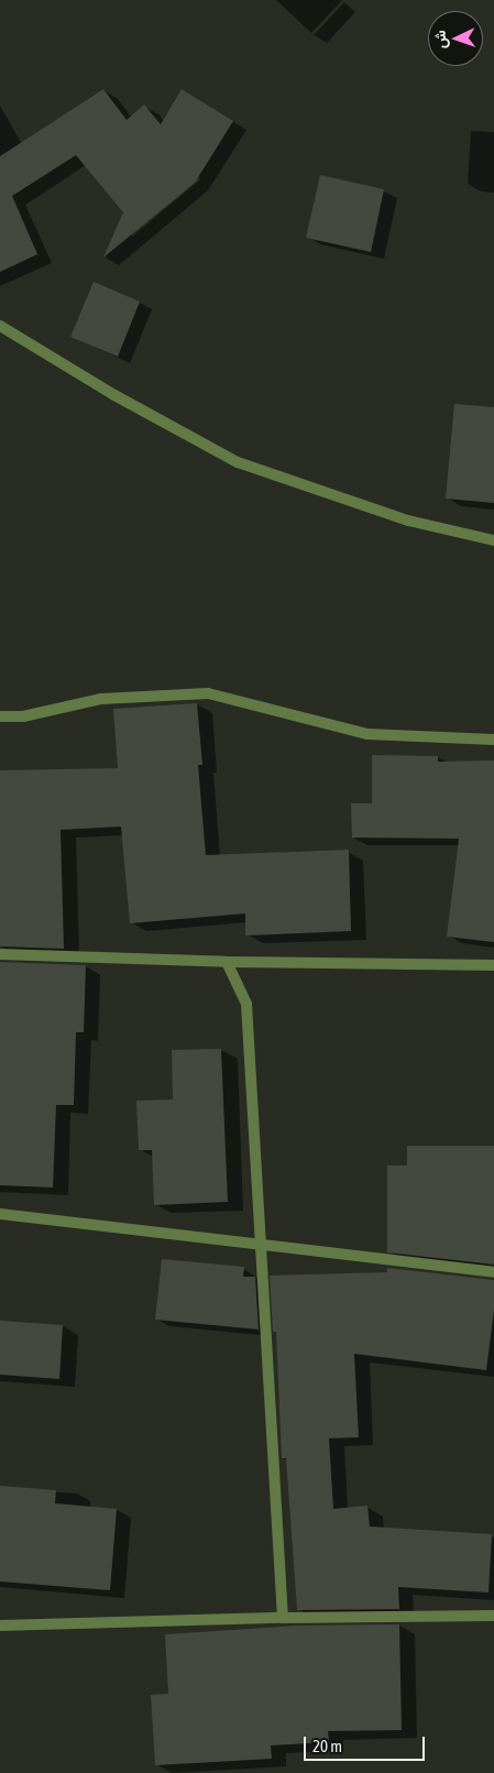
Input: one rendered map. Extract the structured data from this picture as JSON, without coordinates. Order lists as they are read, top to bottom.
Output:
{
  "scale_bar": "20 m",
  "north": "left"
}
